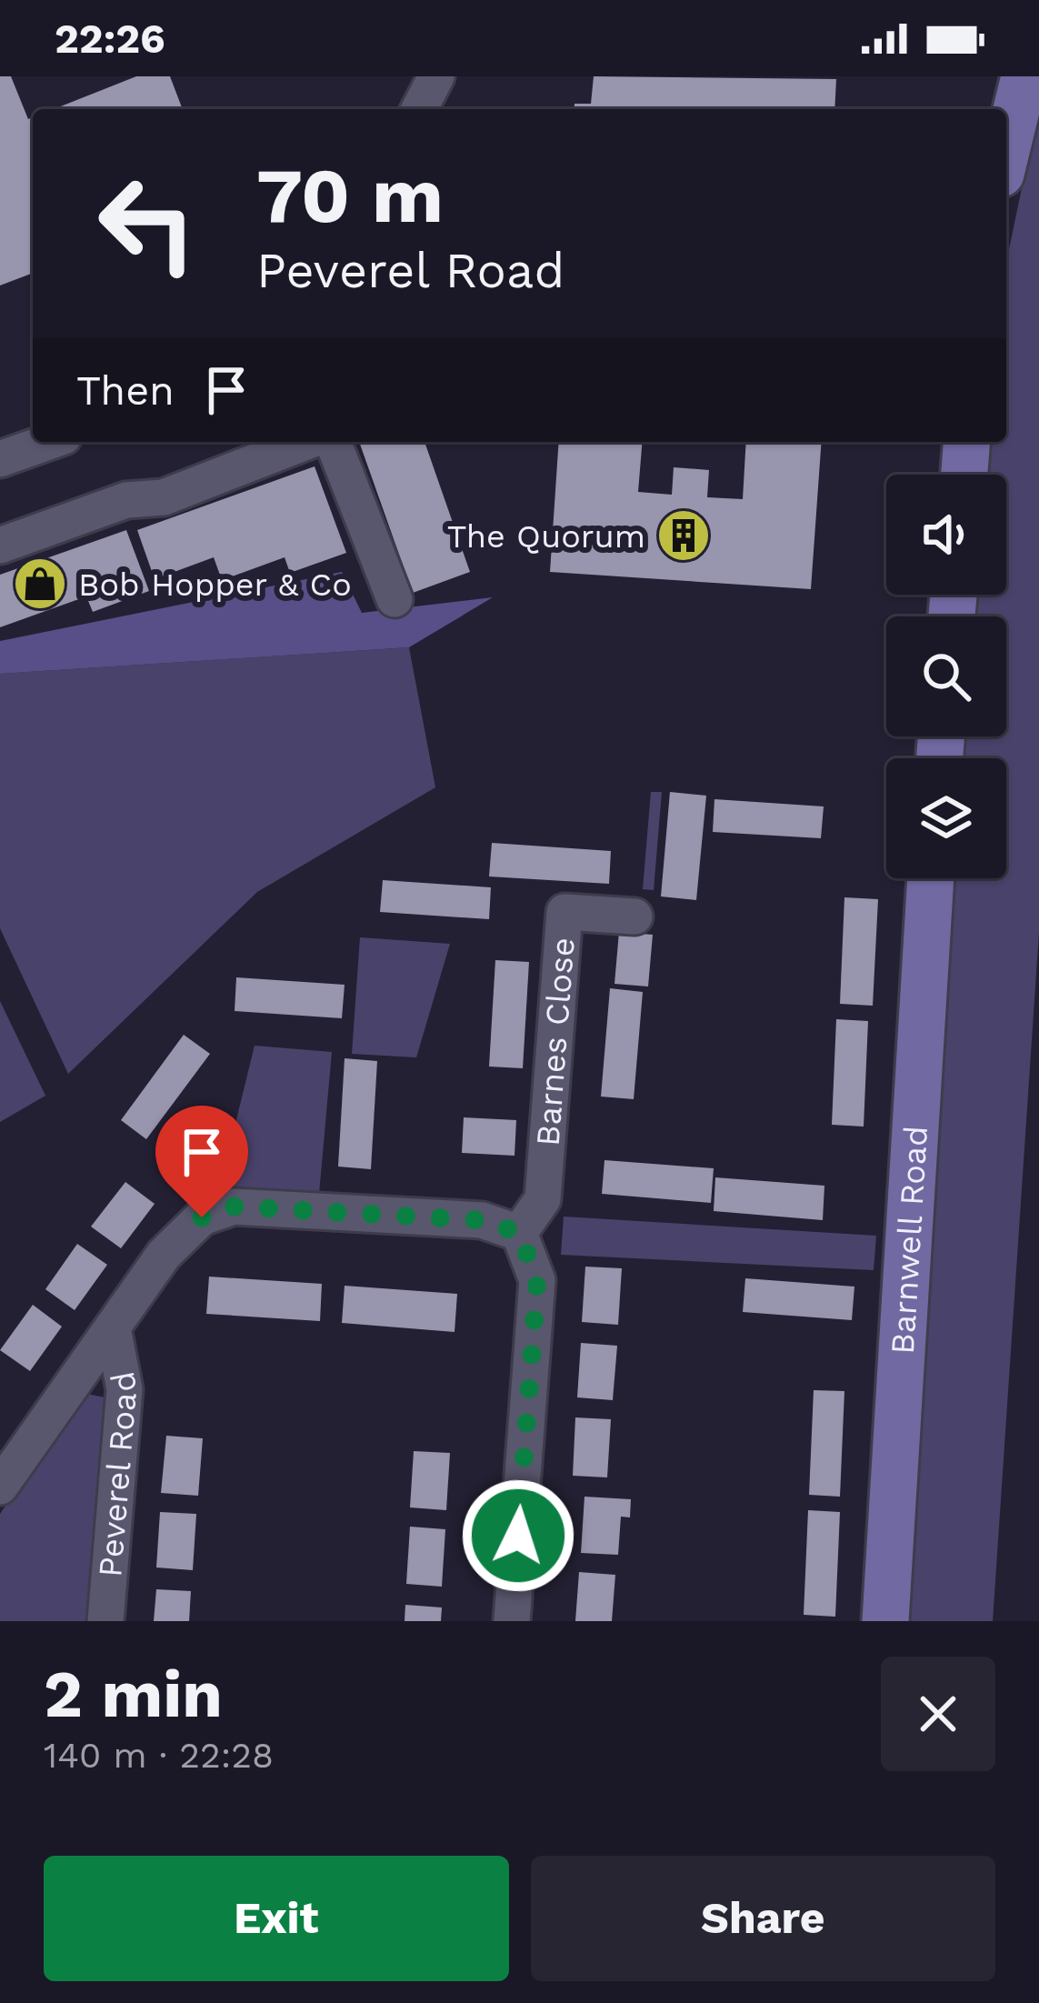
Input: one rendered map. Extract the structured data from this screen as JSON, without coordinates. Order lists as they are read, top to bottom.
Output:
{
  "streets": {
    "main road": ["Barnwell Road"],
    "street": ["Barnes Close", "Peverel Road"]
  },
  "crossings": [
    ["Barnes Close", "Peverel Road"]
  ],
  "places": {
    "building": ["The Quorum"],
    "shop": ["Bob Hopper & Co"]
  },
  "page": {
    "status": "22:26",
    "turn": ["70 m", "Peverel Road"],
    "then": "Then",
    "heading": ["2 min", "140 m · 22:28"],
    "buttons": ["Exit", "Share"]
  }
}
